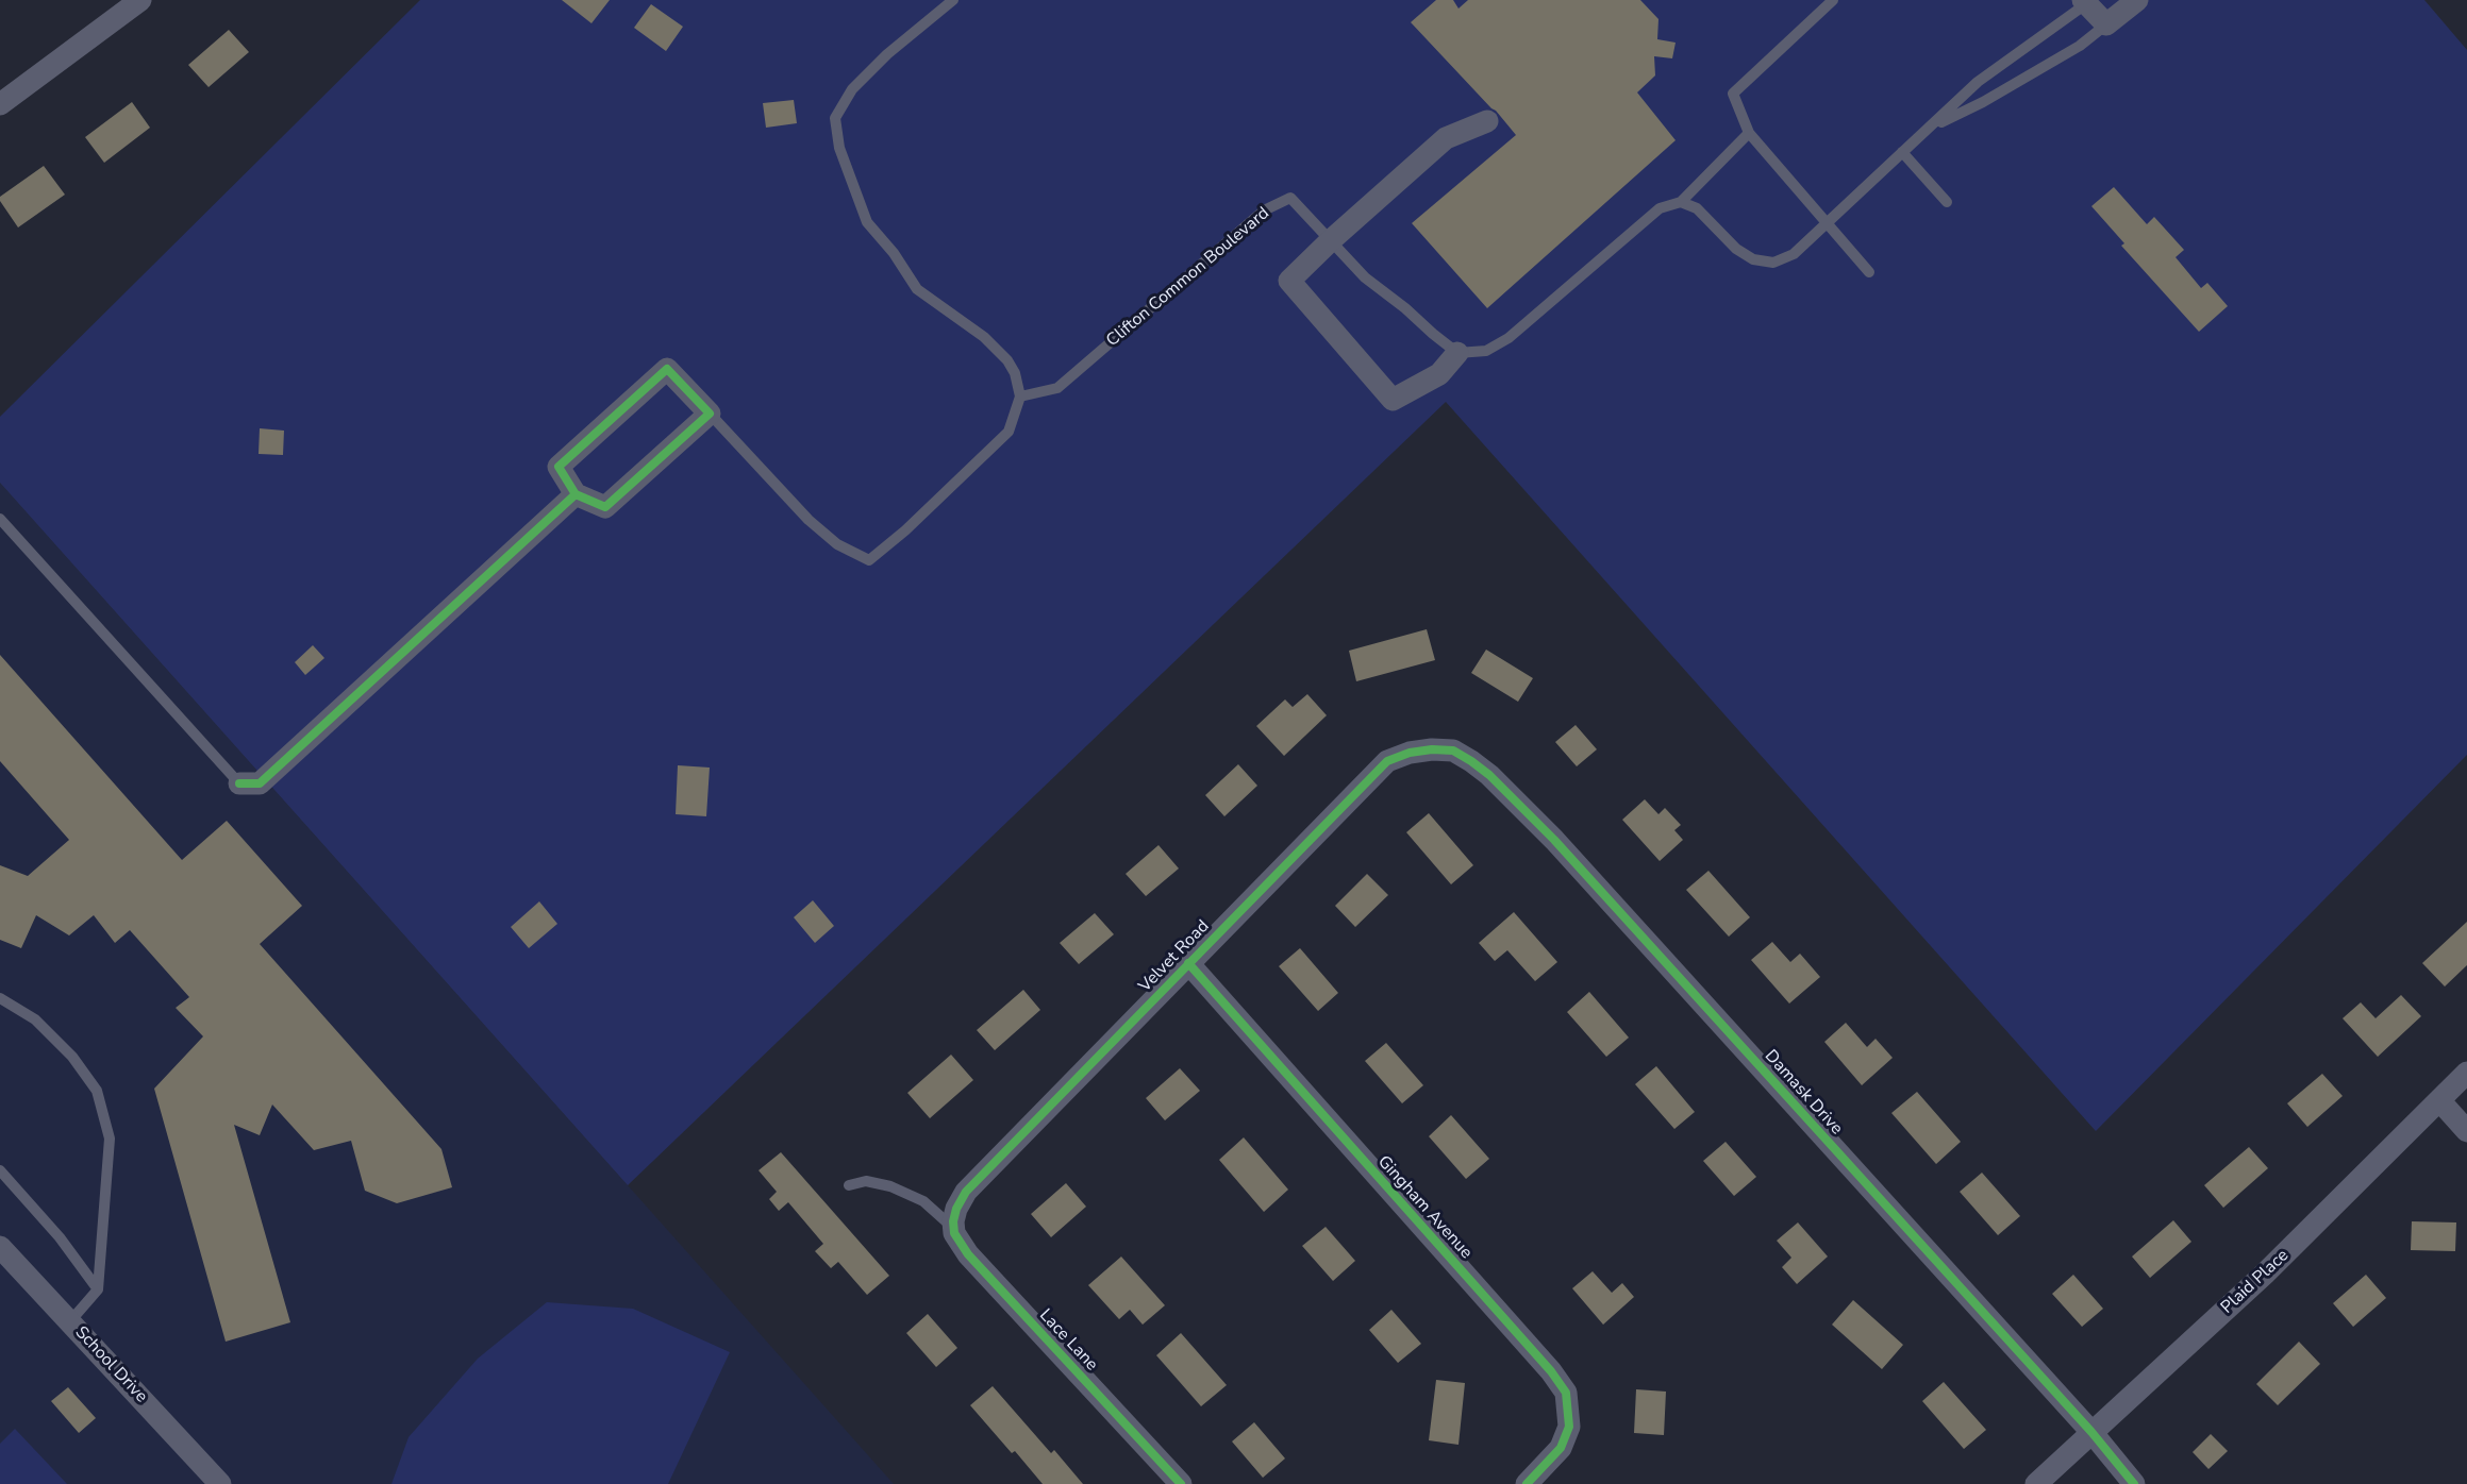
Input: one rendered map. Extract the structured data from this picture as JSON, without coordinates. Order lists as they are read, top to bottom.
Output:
{
  "streets": {
    "street": [
      "Velvet Road",
      "Damask Drive",
      "Gingham Avenue",
      "Plaid Place",
      "Lace Lane",
      "School Drive"
    ],
    "lane": ["Clifton Common Boulevard"]
  },
  "crossings": [
    ["Velvet Road", "Damask Drive"],
    ["Velvet Road", "Gingham Avenue"],
    ["Velvet Road", "Lace Lane"],
    ["Damask Drive", "Plaid Place"]
  ]
}
